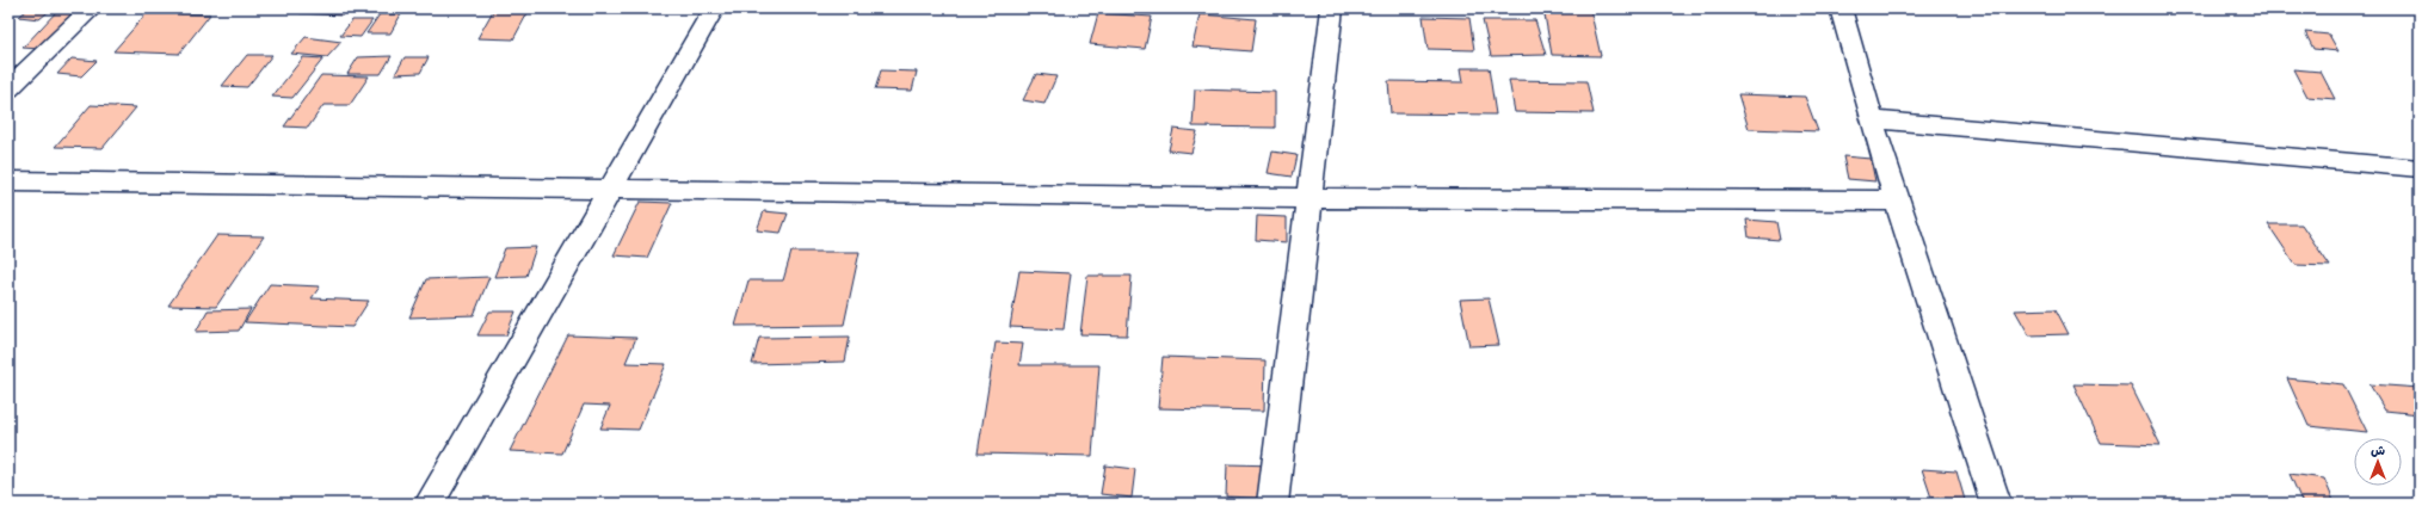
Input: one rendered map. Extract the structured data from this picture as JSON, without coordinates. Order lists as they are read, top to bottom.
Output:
{
  "north": "top"
}
